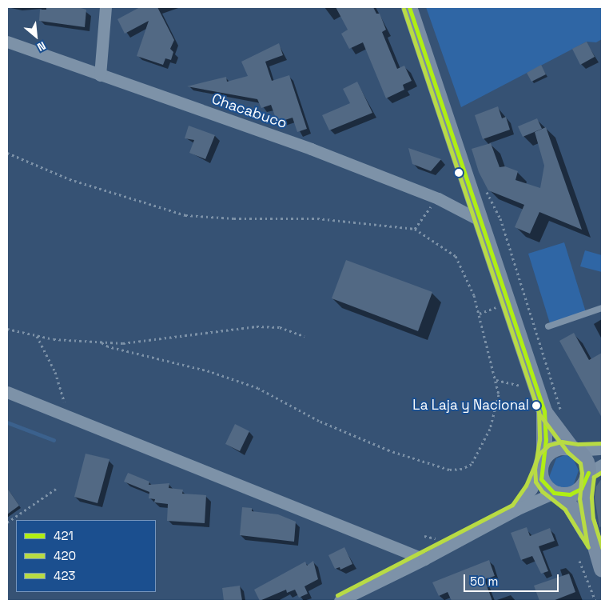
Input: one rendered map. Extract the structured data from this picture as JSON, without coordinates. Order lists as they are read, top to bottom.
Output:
{
  "streets": {
    "street": ["Chacabuco"]
  },
  "places": ["La Laja y Nacional"],
  "lines": ["transit line 421", "transit line 420", "transit line 423"],
  "legend": ["421", "420", "423"],
  "scale_bar": "50 m",
  "north": "bottom right"
}
